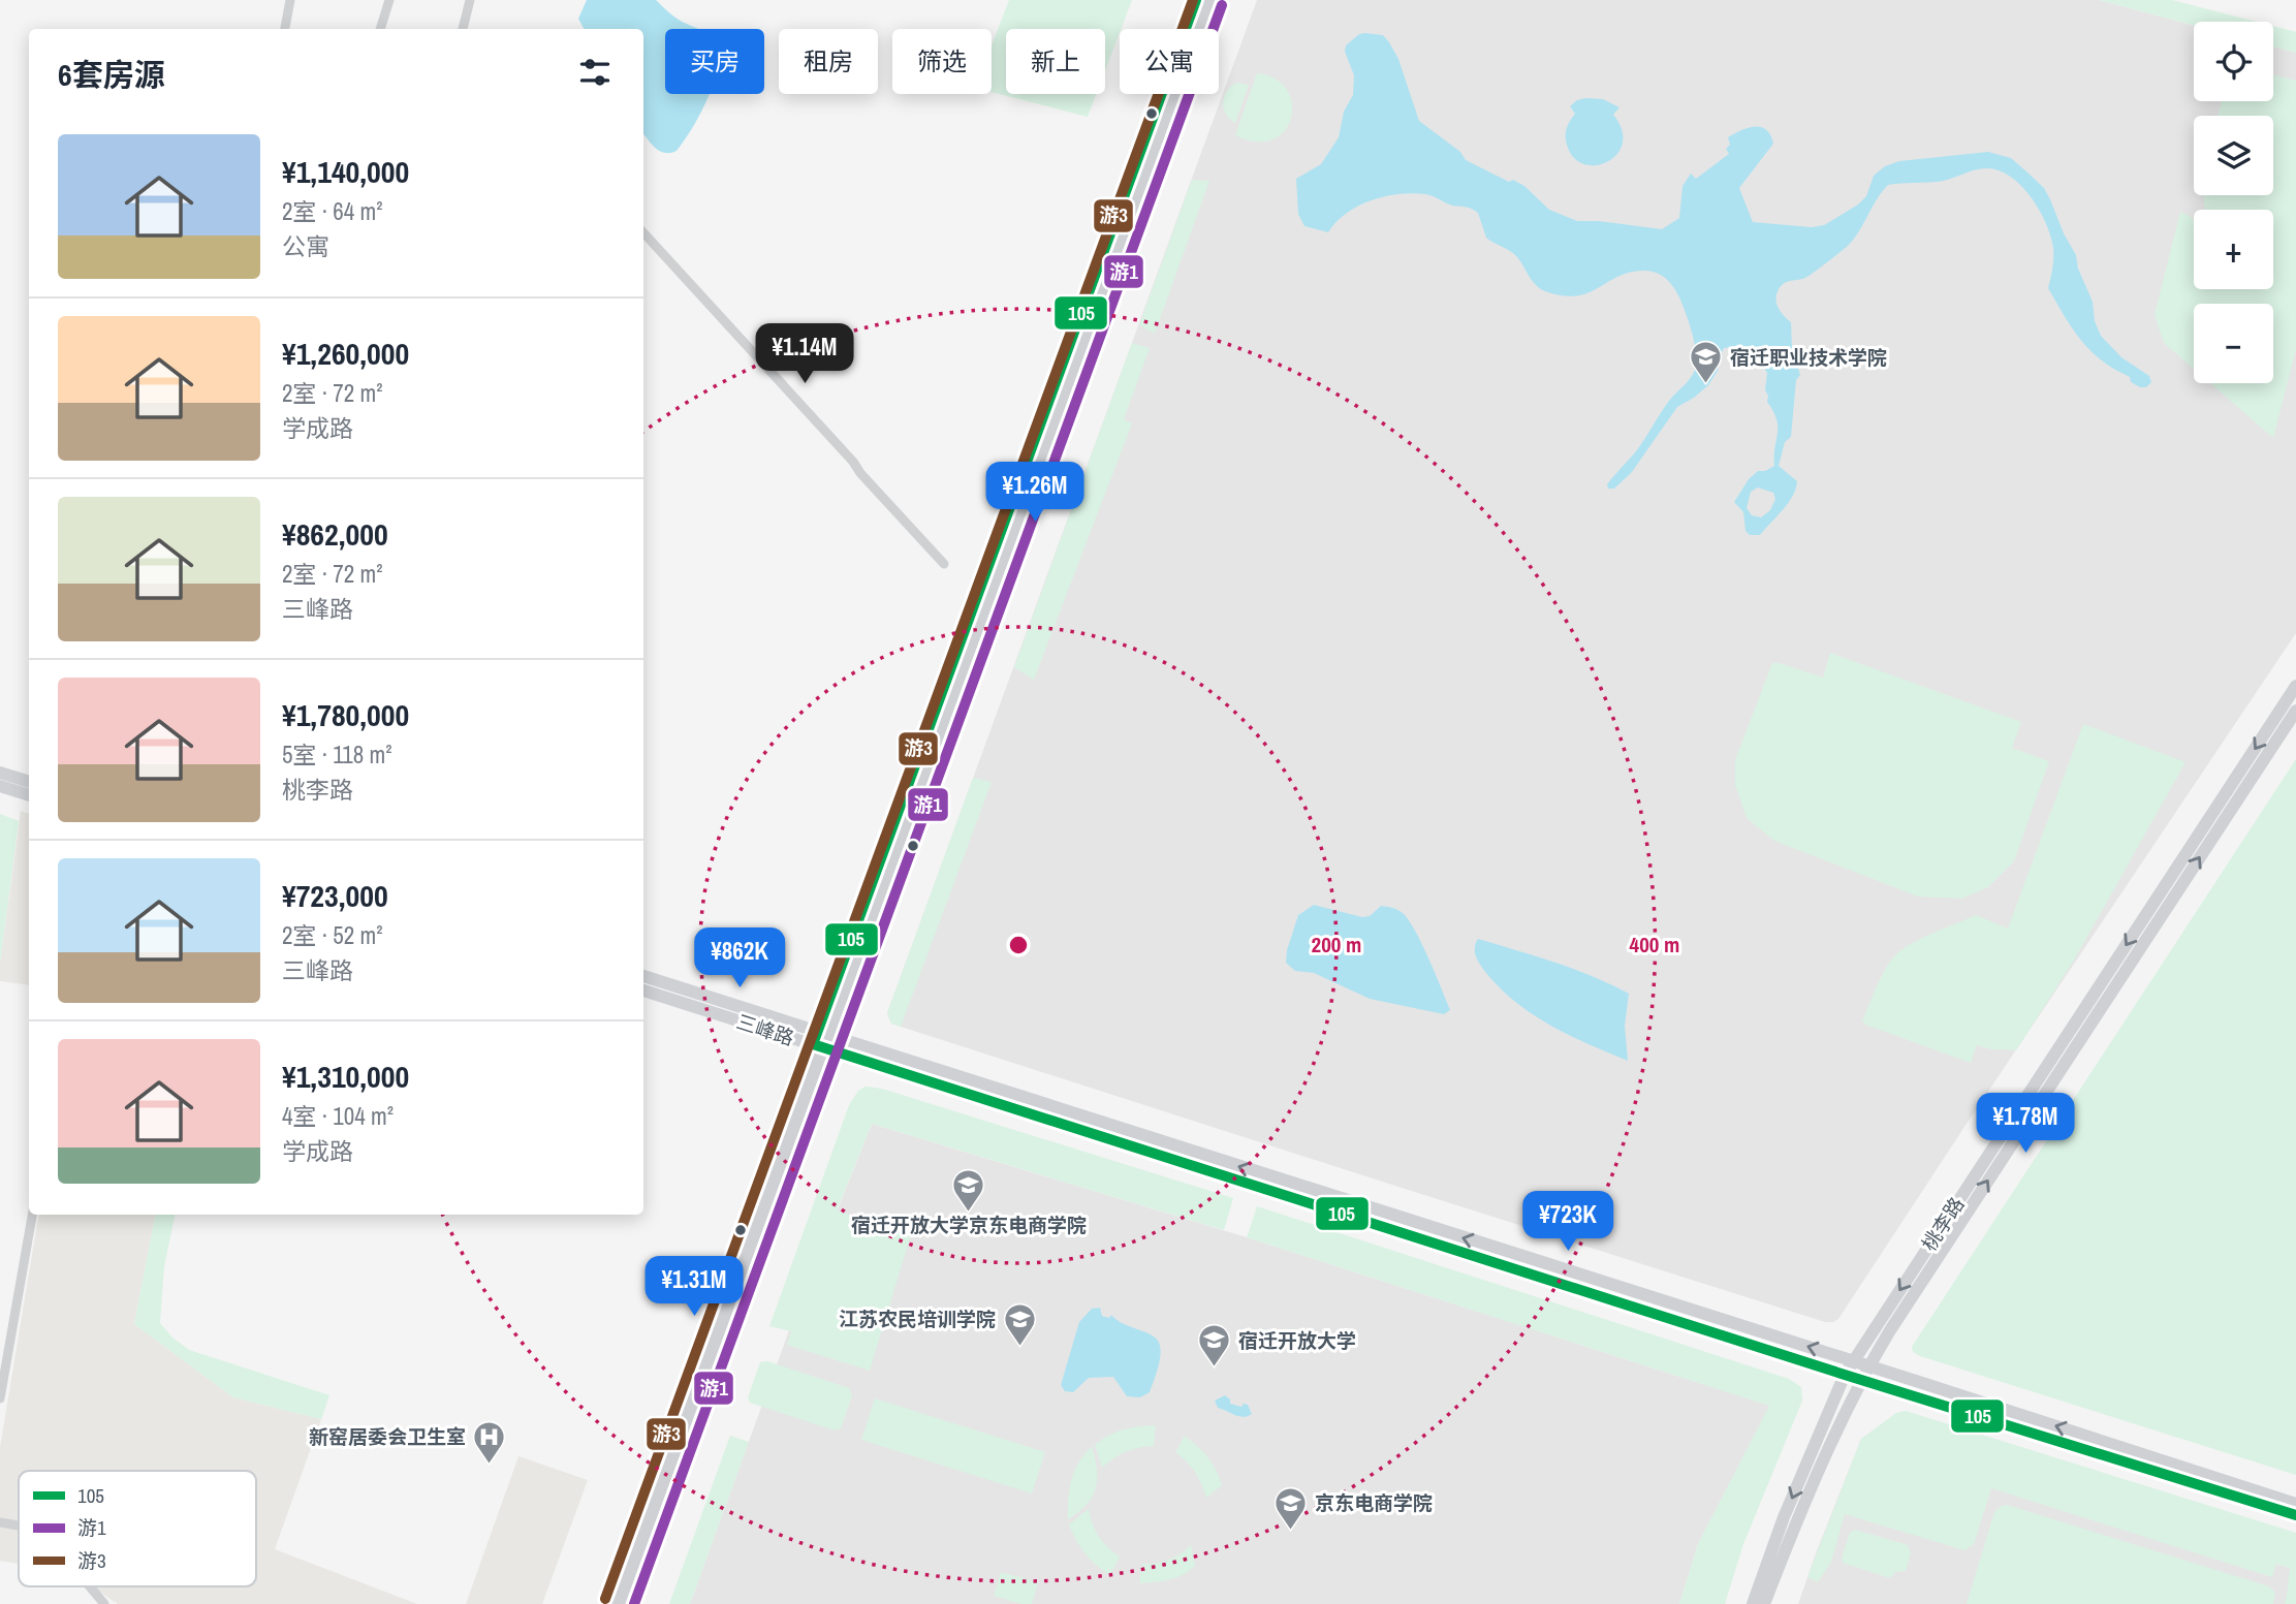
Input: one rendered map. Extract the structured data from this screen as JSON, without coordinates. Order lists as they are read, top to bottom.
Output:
{
  "streets": {
    "main road": ["三峰路", "桃李路"]
  },
  "crossings": [
    ["三峰路", "桃李路"]
  ],
  "places": {
    "school or university": [
      "宿迁职业技术学院",
      "宿迁开放大学京东电商学院",
      "江苏农民培训学院",
      "宿迁开放大学",
      "京东电商学院"
    ],
    "hospital": ["新窑居委会卫生室"]
  },
  "lines": ["transit line 105", "transit line 游3", "transit line 游1"],
  "legend": ["105", "游1", "游3"],
  "page": {
    "map_buttons": ["+", "−"],
    "chip": [
      "买房",
      "租房",
      "筛选",
      "新上",
      "公寓"
    ],
    "heading": "6套房源",
    "list": [
      {
        "name": "¥1,140,000",
        "note": "2室 · 64 m² · 公寓"
      },
      {
        "name": "¥1,260,000",
        "note": "2室 · 72 m² · 学成路"
      },
      {
        "name": "¥862,000",
        "note": "2室 · 72 m² · 三峰路"
      },
      {
        "name": "¥1,780,000",
        "note": "5室 · 118 m² · 桃李路"
      },
      {
        "name": "¥723,000",
        "note": "2室 · 52 m² · 三峰路"
      },
      {
        "name": "¥1,310,000",
        "note": "4室 · 104 m² · 学成路"
      }
    ],
    "price": [
      "¥1.14M",
      "¥1.26M",
      "¥862K",
      "¥1.78M",
      "¥723K",
      "¥1.31M"
    ]
  },
  "rings": ["200 m", "400 m"]
}
